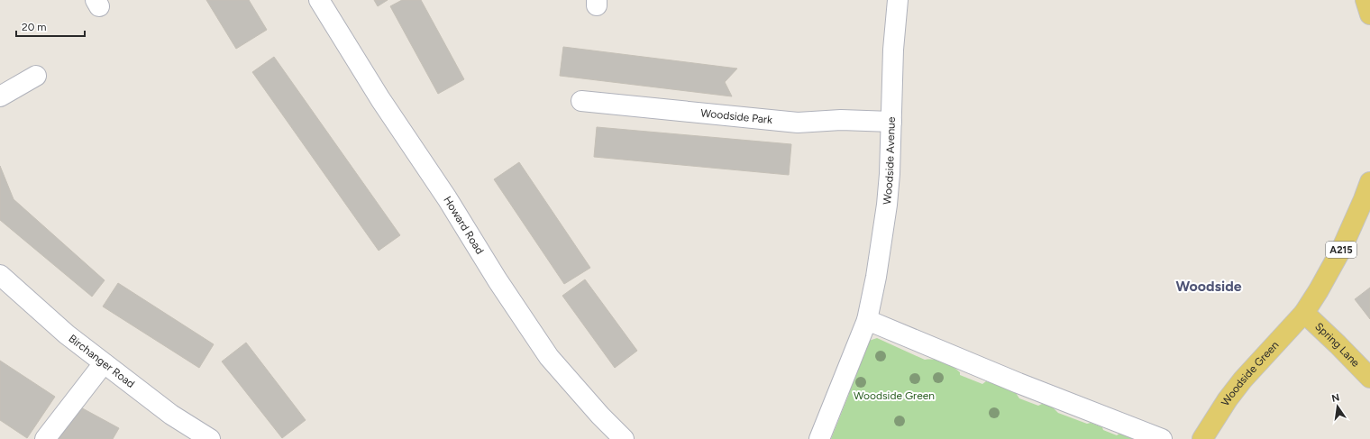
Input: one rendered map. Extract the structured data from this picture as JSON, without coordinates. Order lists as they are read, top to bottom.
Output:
{
  "streets": {
    "main road": ["A215", "Spring Lane", "Woodside Green"],
    "street": [
      "Woodside Park",
      "Woodside Avenue",
      "Howard Road",
      "Birchanger Road"
    ]
  },
  "crossings": [
    ["Woodside Park", "Woodside Avenue"],
    ["A215", "Spring Lane"],
    ["A215", "Woodside Green"],
    ["Spring Lane", "Woodside Green"]
  ],
  "districts": ["Woodside"],
  "parks": ["Woodside Green"],
  "scale_bar": "20 m",
  "north": "top"
}
